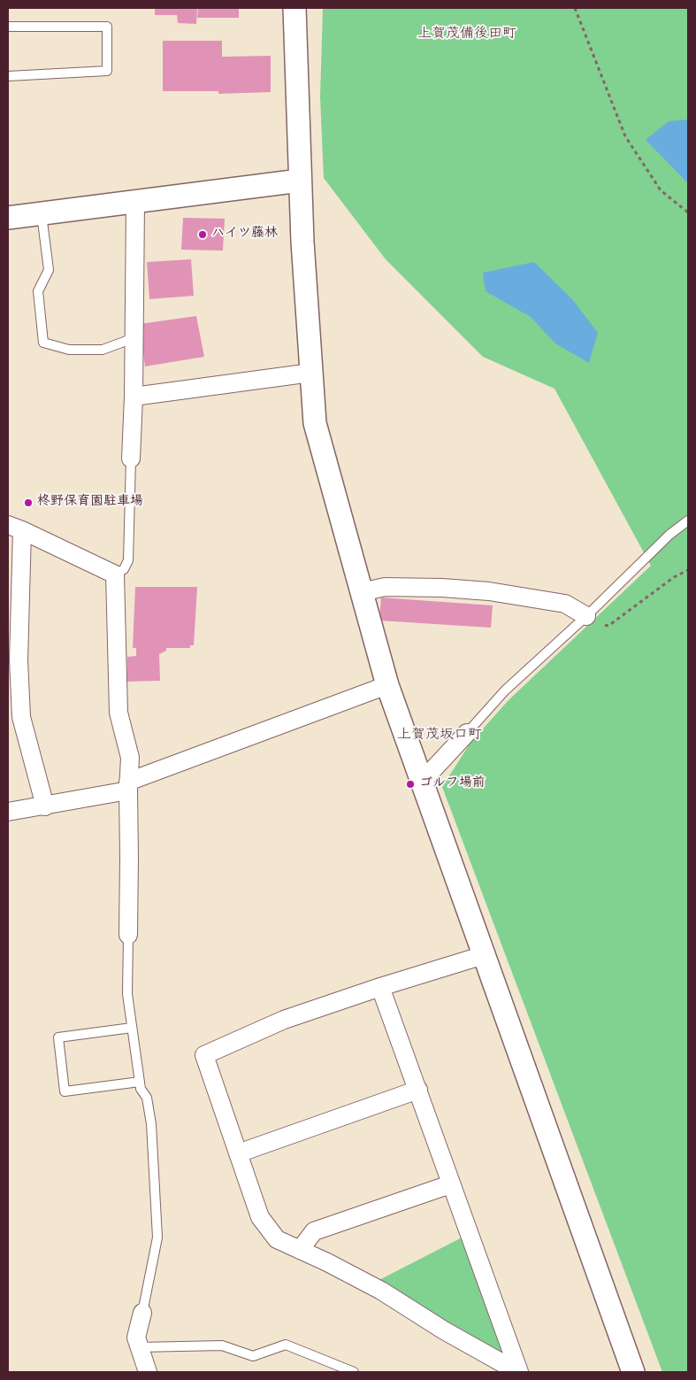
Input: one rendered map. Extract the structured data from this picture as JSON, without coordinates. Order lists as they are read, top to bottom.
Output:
{
  "districts": ["上賀茂備後田町", "上賀茂坂口町"],
  "places": ["ハイツ藤林", "柊野保育園駐車場", "ゴルフ場前"]
}
